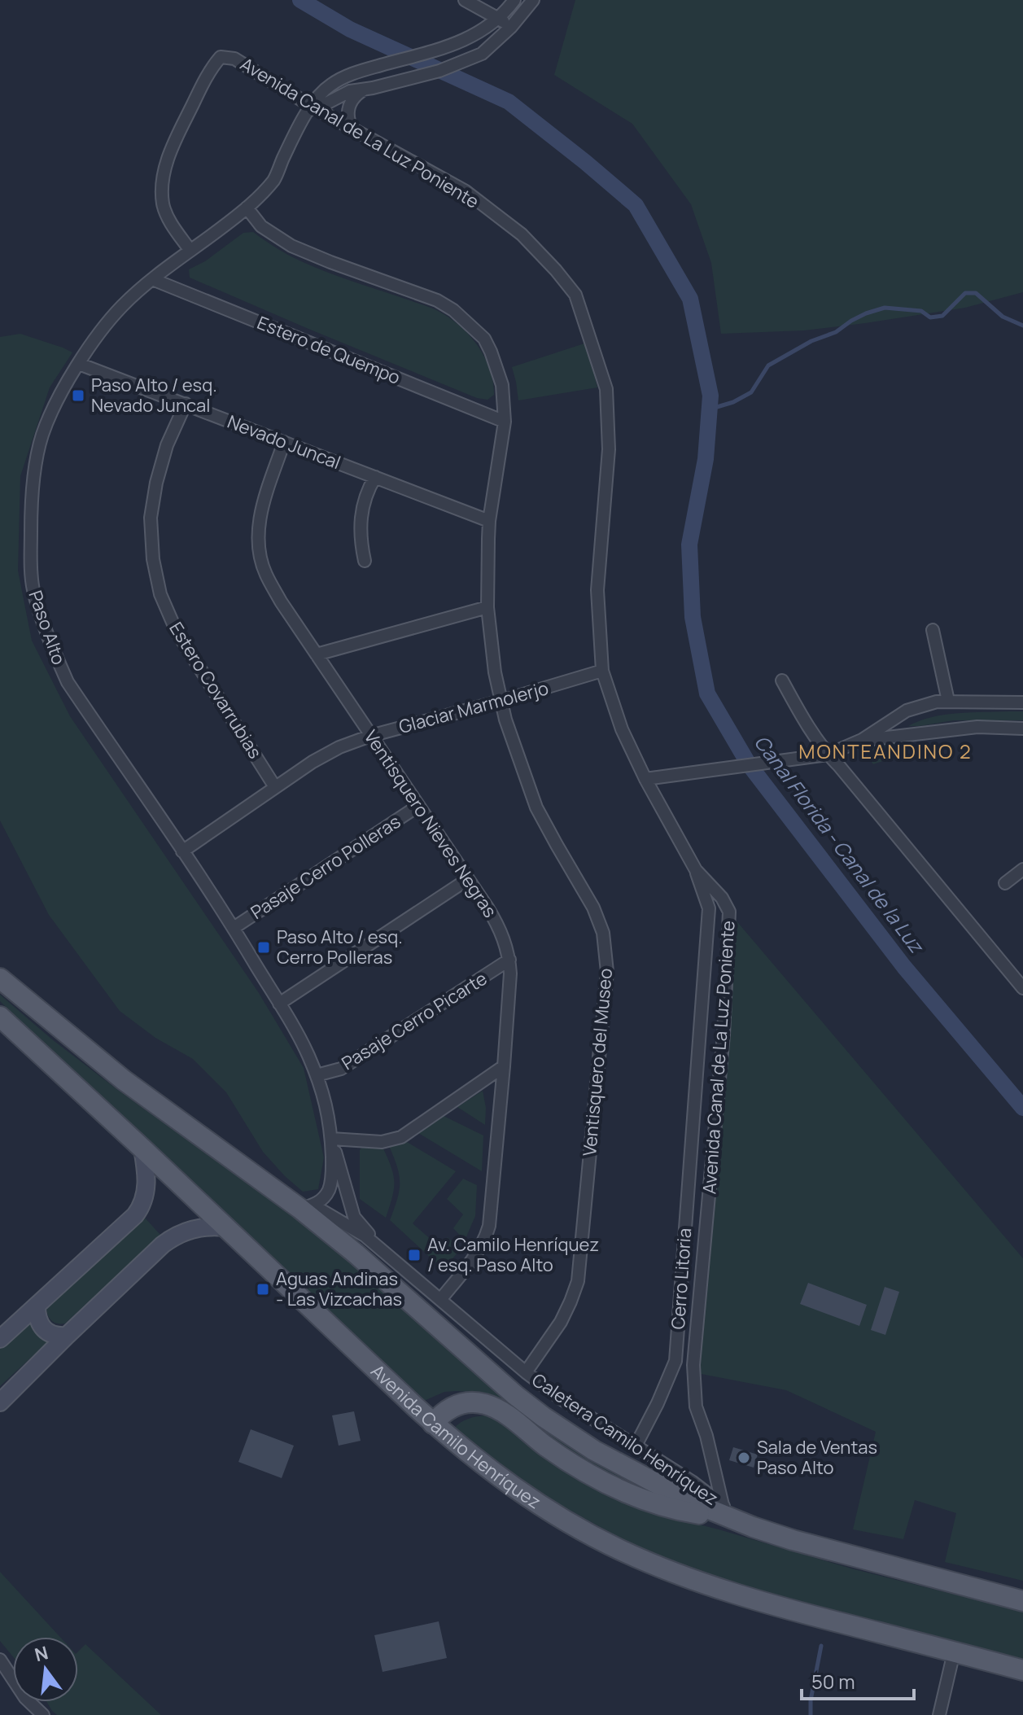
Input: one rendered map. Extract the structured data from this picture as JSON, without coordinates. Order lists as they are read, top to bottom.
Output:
{
  "streets": {
    "main road": ["Avenida Camilo Henríquez"],
    "street": [
      "Avenida Canal de La Luz Poniente",
      "Estero de Quempo",
      "Nevado Juncal",
      "Paso Alto",
      "Estero Covarrubias",
      "Glaciar Marmolerjo",
      "Ventisquero Nieves Negras",
      "Pasaje Cerro Polleras",
      "Pasaje Cerro Picarte",
      "Ventisquero del Museo",
      "Cerro Litoria",
      "Caletera Camilo Henríquez"
    ]
  },
  "crossings": [
    ["Avenida Canal de La Luz Poniente", "Paso Alto"],
    ["Avenida Canal de La Luz Poniente", "Glaciar Marmolerjo"],
    ["Avenida Canal de La Luz Poniente", "Cerro Litoria"],
    ["Avenida Canal de La Luz Poniente", "Caletera Camilo Henríquez"],
    ["Estero de Quempo", "Paso Alto"],
    ["Estero de Quempo", "Ventisquero del Museo"],
    ["Nevado Juncal", "Paso Alto"],
    ["Nevado Juncal", "Estero Covarrubias"],
    ["Nevado Juncal", "Ventisquero Nieves Negras"],
    ["Nevado Juncal", "Ventisquero del Museo"],
    ["Paso Alto", "Glaciar Marmolerjo"],
    ["Paso Alto", "Pasaje Cerro Polleras"],
    ["Paso Alto", "Pasaje Cerro Picarte"],
    ["Paso Alto", "Ventisquero del Museo"],
    ["Paso Alto", "Caletera Camilo Henríquez"],
    ["Estero Covarrubias", "Glaciar Marmolerjo"],
    ["Glaciar Marmolerjo", "Ventisquero Nieves Negras"],
    ["Glaciar Marmolerjo", "Ventisquero del Museo"],
    ["Ventisquero Nieves Negras", "Pasaje Cerro Polleras"],
    ["Ventisquero Nieves Negras", "Pasaje Cerro Picarte"],
    ["Ventisquero Nieves Negras", "Caletera Camilo Henríquez"],
    ["Ventisquero del Museo", "Caletera Camilo Henríquez"],
    ["Cerro Litoria", "Caletera Camilo Henríquez"]
  ],
  "districts": ["MONTEANDINO 2"],
  "water": ["Canal Florida - Canal de la Luz"],
  "places": {
    "transit": [
      "Paso Alto / esq. Nevado Juncal",
      "Paso Alto / esq. Cerro Polleras",
      "Av. Camilo Henríquez / esq. Paso Alto",
      "Aguas Andinas - Las Vizcachas"
    ],
    "other": ["Sala de Ventas Paso Alto"]
  },
  "scale_bar": "50 m",
  "north": "top"
}
